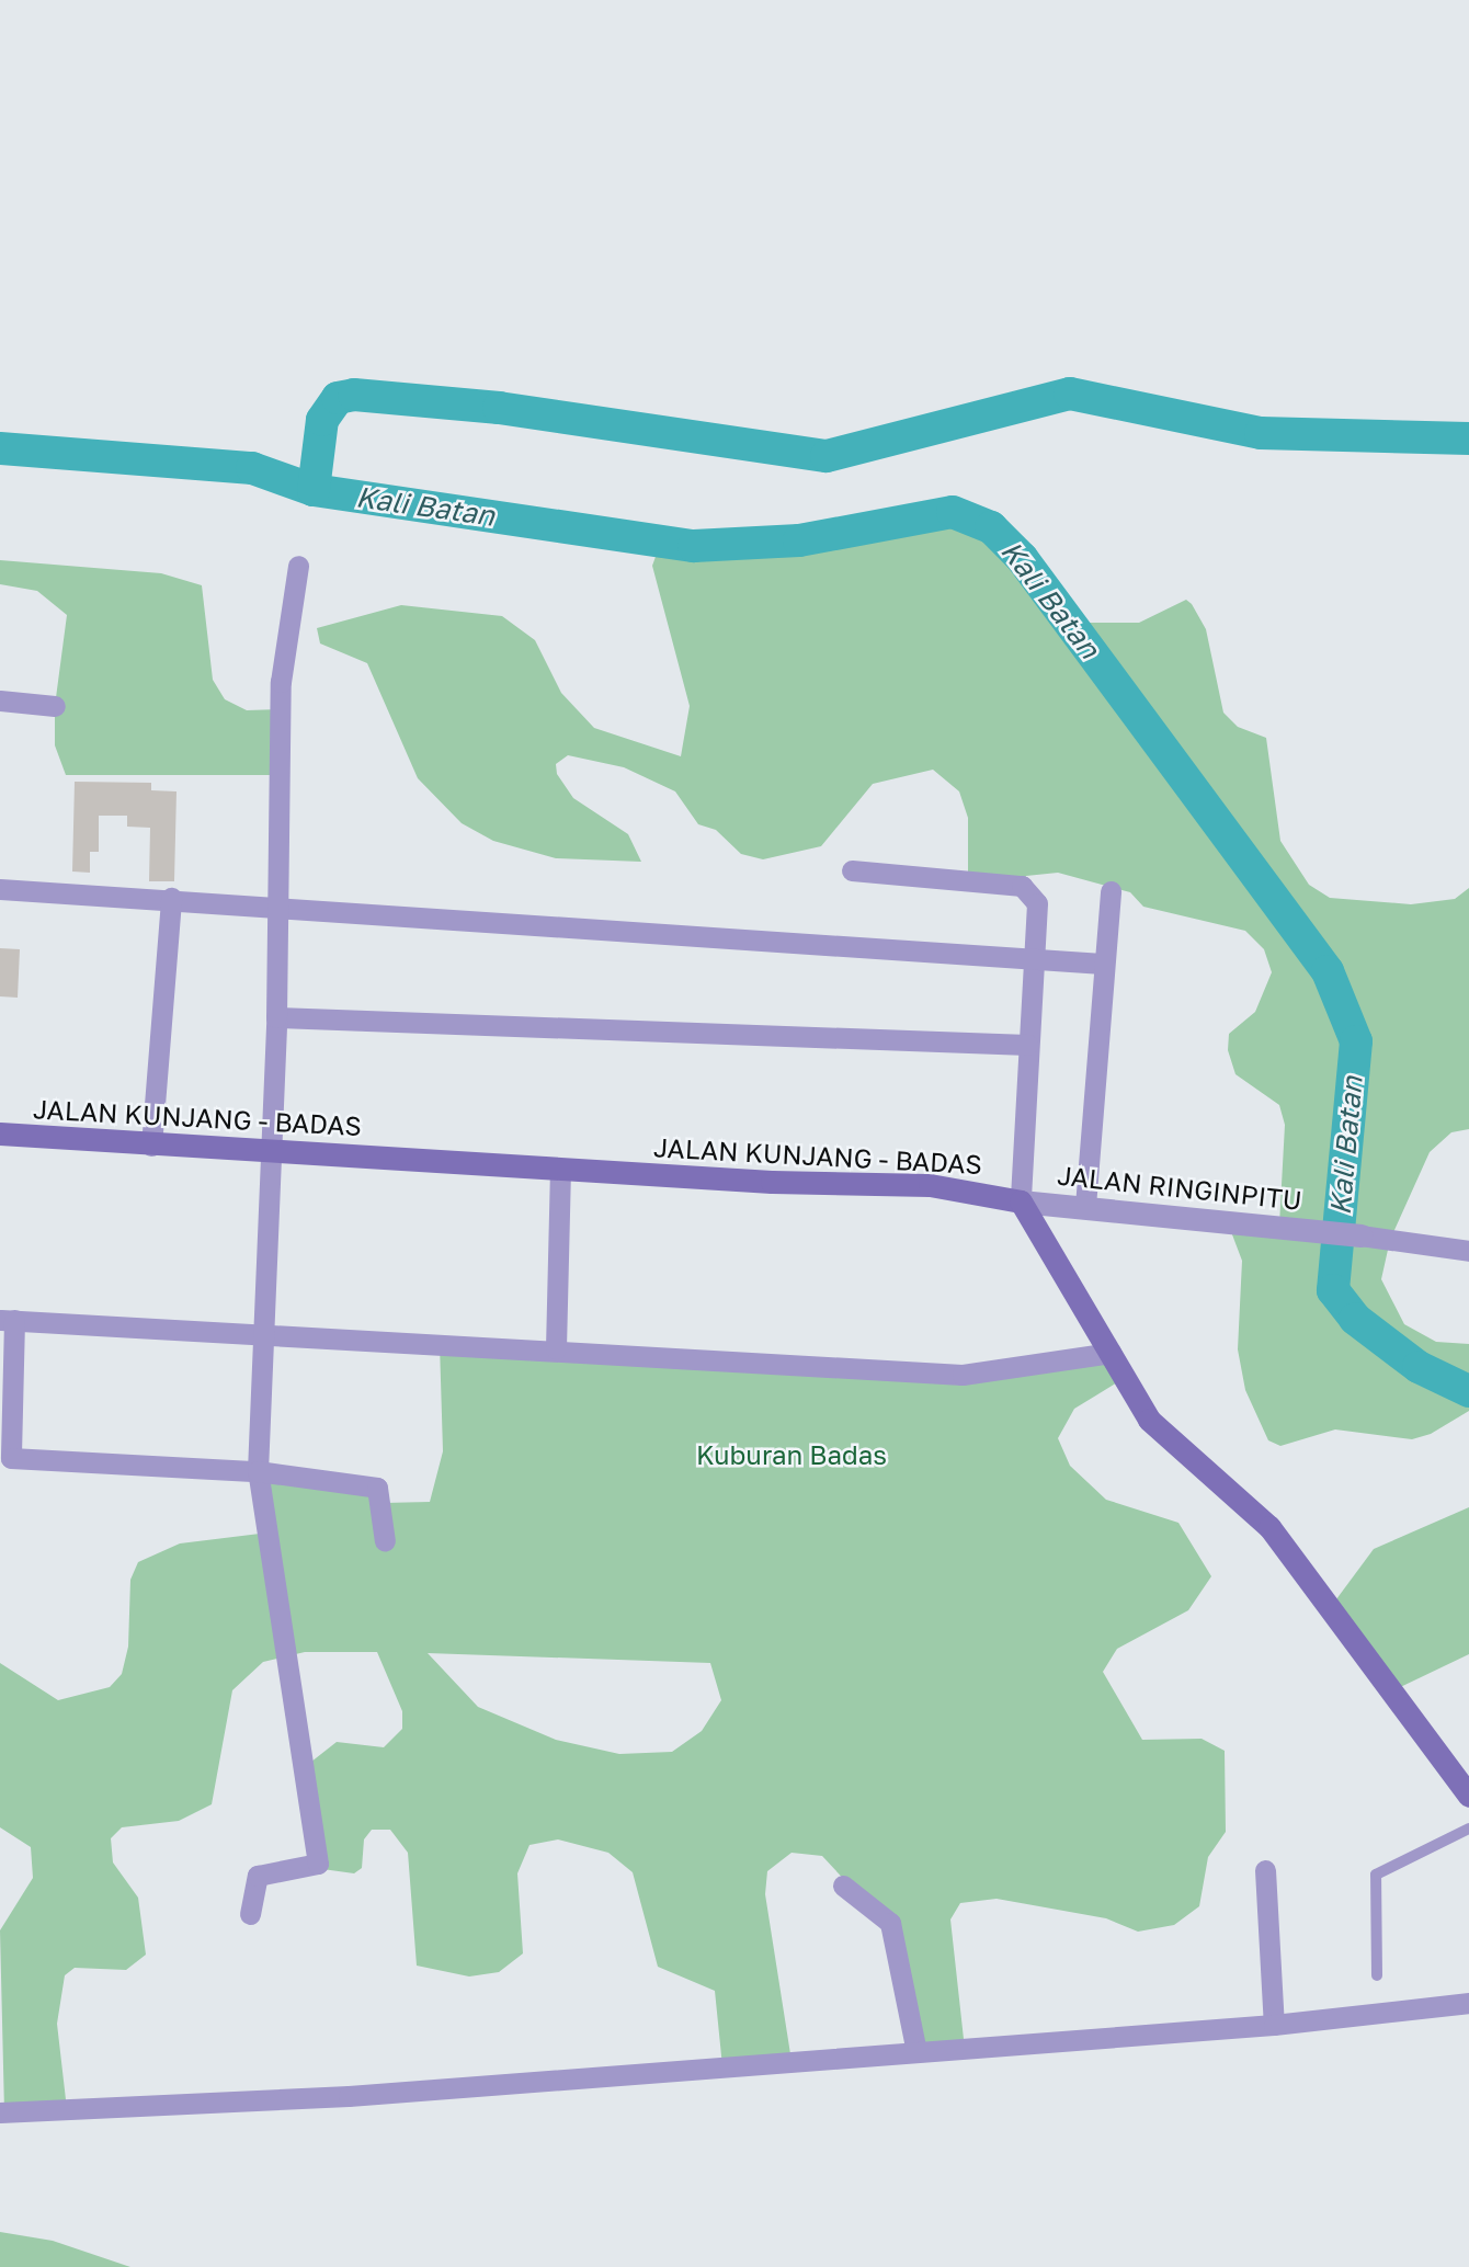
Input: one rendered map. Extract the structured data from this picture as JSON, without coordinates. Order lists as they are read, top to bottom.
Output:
{
  "streets": {
    "main road": ["JALAN KUNJANG - BADAS"],
    "street": ["JALAN RINGINPITU"]
  },
  "crossings": [
    ["JALAN KUNJANG - BADAS", "JALAN RINGINPITU"]
  ],
  "water": ["Kali Batan"],
  "parks": ["Kuburan Badas"]
}
